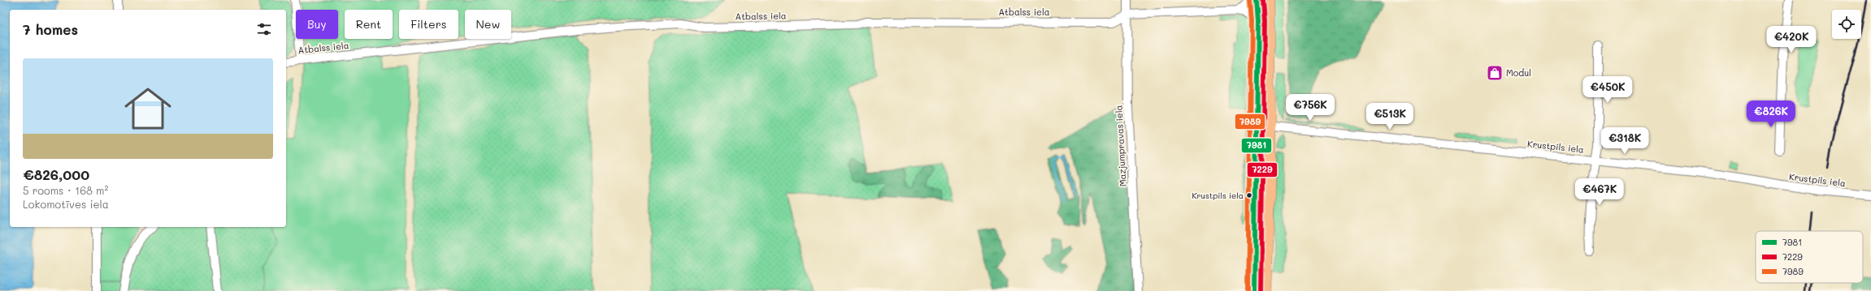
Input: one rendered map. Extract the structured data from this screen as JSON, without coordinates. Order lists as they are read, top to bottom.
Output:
{
  "streets": {
    "street": ["Atbalss iela", "Mazjumpravas iela", "Krustpils iela"]
  },
  "crossings": [
    ["Atbalss iela", "Mazjumpravas iela"]
  ],
  "places": {
    "shop": ["Modul"],
    "other": ["Krustpils iela"]
  },
  "lines": ["transit line 7981", "transit line 7229", "transit line 7989"],
  "legend": ["7981", "7229", "7989"],
  "page": {
    "chip": [
      "Buy",
      "Rent",
      "Filters",
      "New"
    ],
    "heading": "7 homes",
    "price": [
      "€420K",
      "€450K",
      "€756K",
      "€826K",
      "€513K",
      "€318K",
      "€467K"
    ],
    "list": [
      {
        "name": "€826,000",
        "note": "5 rooms · 168 m² · Lokomotīves iela"
      }
    ]
  }
}
